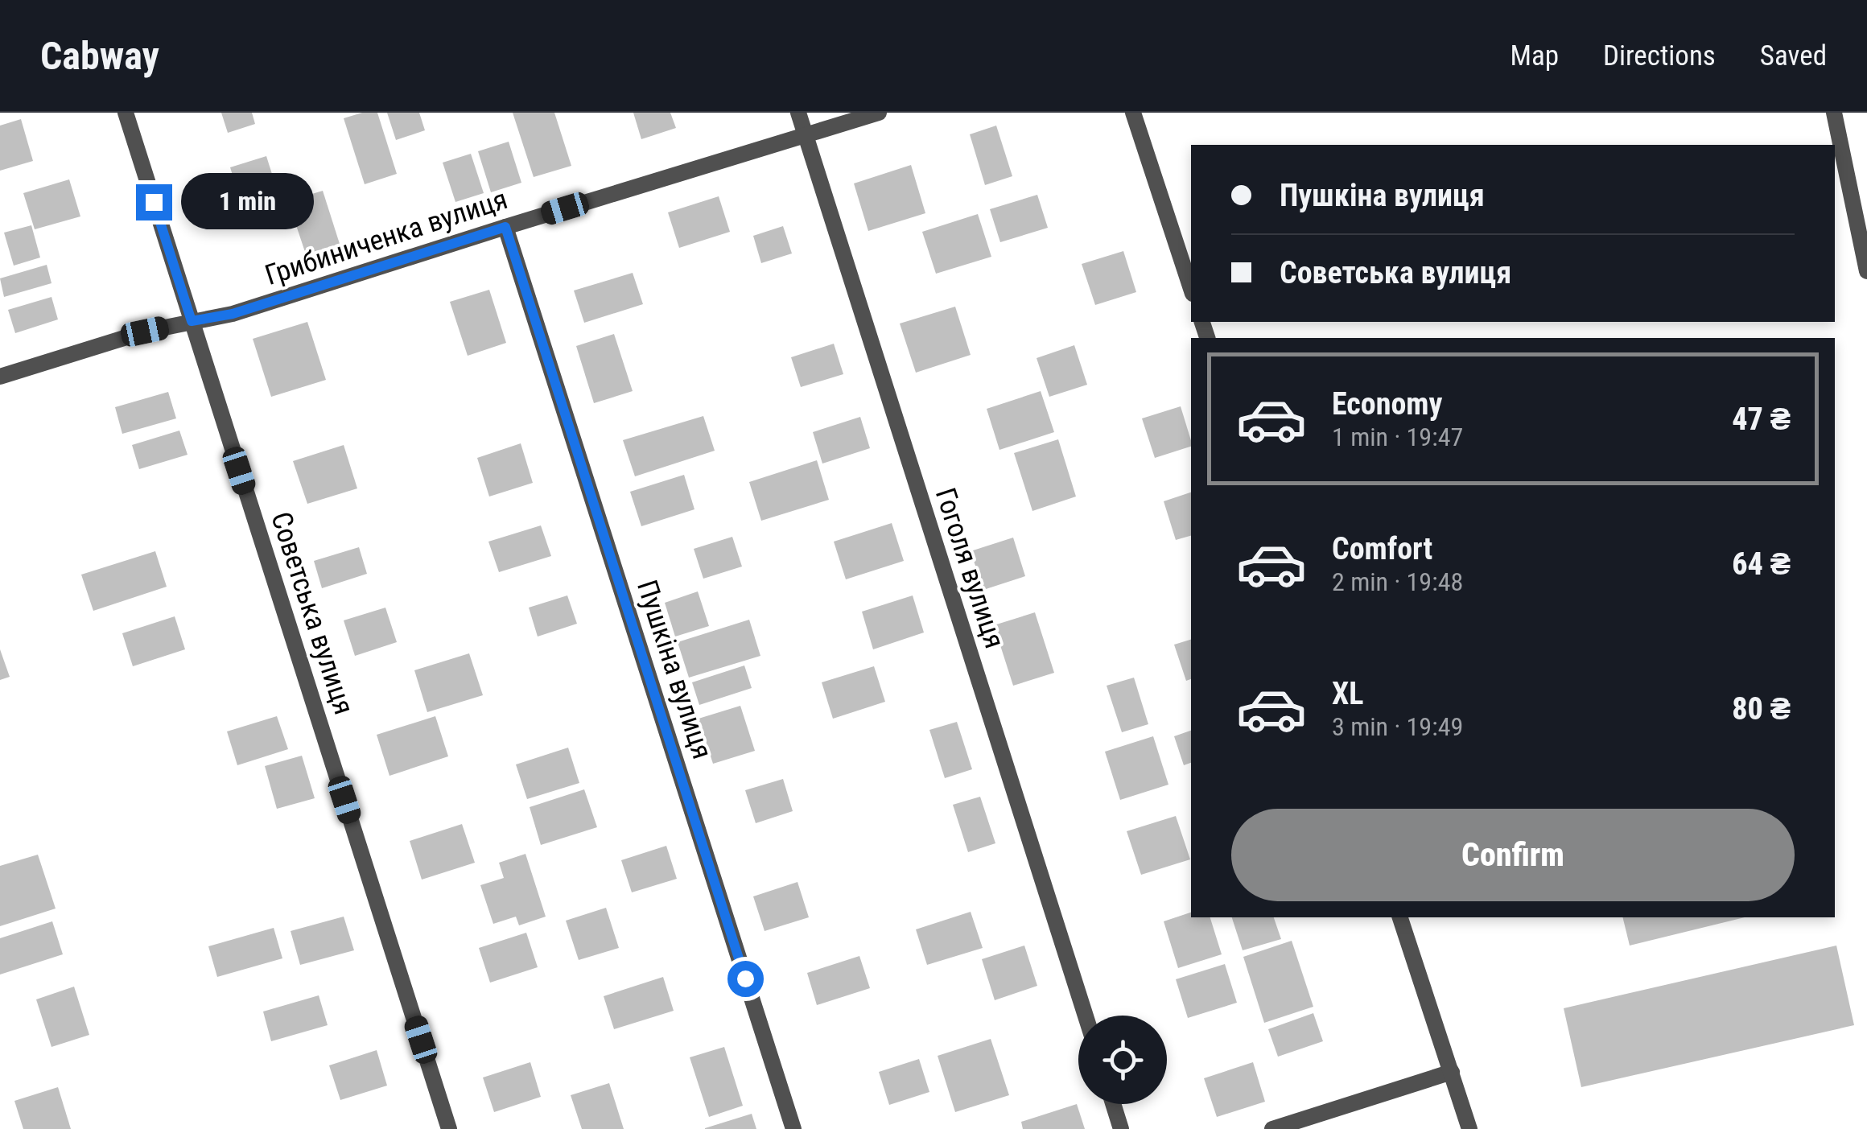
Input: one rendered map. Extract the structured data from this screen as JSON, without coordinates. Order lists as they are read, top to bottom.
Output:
{
  "streets": {
    "street": [
      "Грибиниченка вулиця",
      "Гоголя вулиця",
      "Советська вулиця",
      "Пушкіна вулиця"
    ]
  },
  "crossings": [
    ["Грибиниченка вулиця", "Гоголя вулиця"],
    ["Грибиниченка вулиця", "Советська вулиця"],
    ["Грибиниченка вулиця", "Пушкіна вулиця"]
  ],
  "page": {
    "header": "Cabway",
    "nav": ["Map", "Directions", "Saved"],
    "banner": ["Пушкіна вулиця", "Советська вулиця"],
    "bubble": "1 min",
    "list": [
      {
        "name": "Economy",
        "note": "1 min · 19:47",
        "value": "47 ₴"
      },
      {
        "name": "Comfort",
        "note": "2 min · 19:48",
        "value": "64 ₴"
      },
      {
        "name": "XL",
        "note": "3 min · 19:49",
        "value": "80 ₴"
      }
    ],
    "buttons": "Confirm"
  }
}
